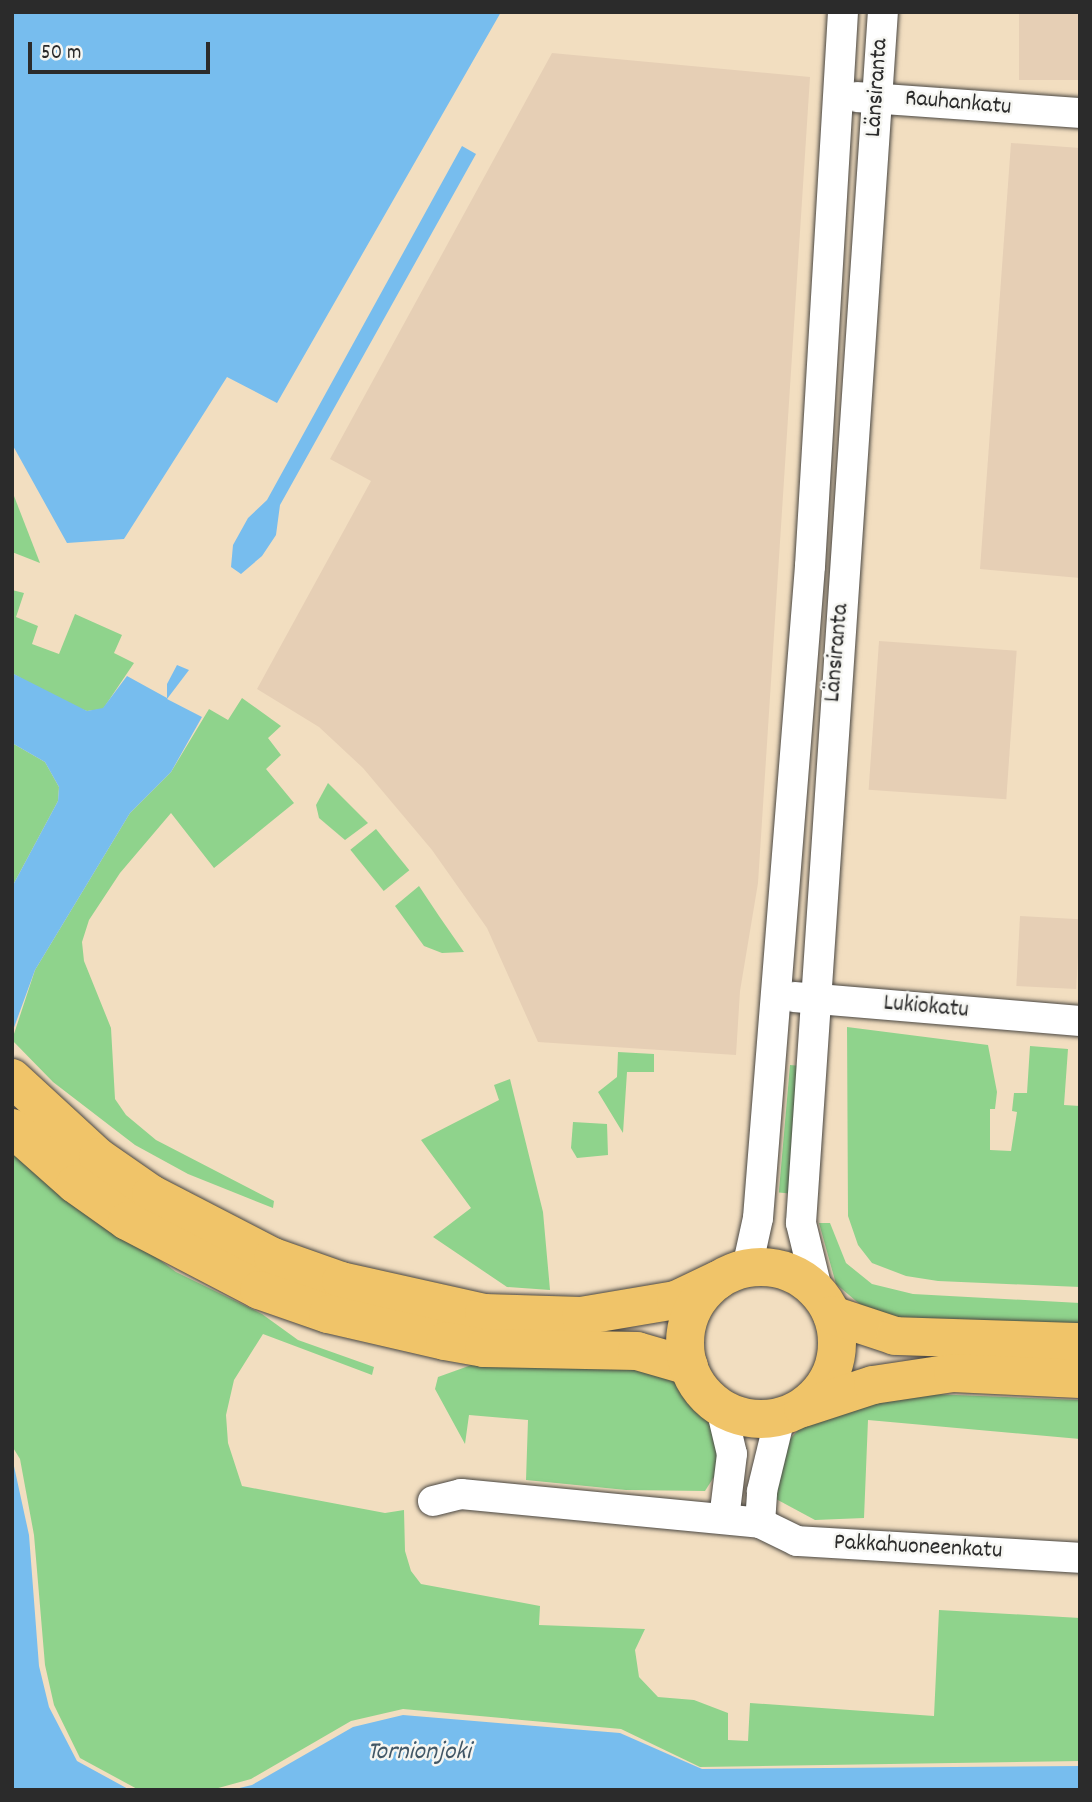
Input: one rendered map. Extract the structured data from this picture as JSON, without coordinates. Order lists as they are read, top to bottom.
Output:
{
  "streets": {
    "street": [
      "Länsiranta",
      "Rauhankatu",
      "Lukiokatu",
      "Pakkahuoneenkatu"
    ]
  },
  "crossings": [
    ["Länsiranta", "Rauhankatu"],
    ["Länsiranta", "Lukiokatu"]
  ],
  "water": ["Tornionjoki"],
  "scale_bar": "50 m"
}
